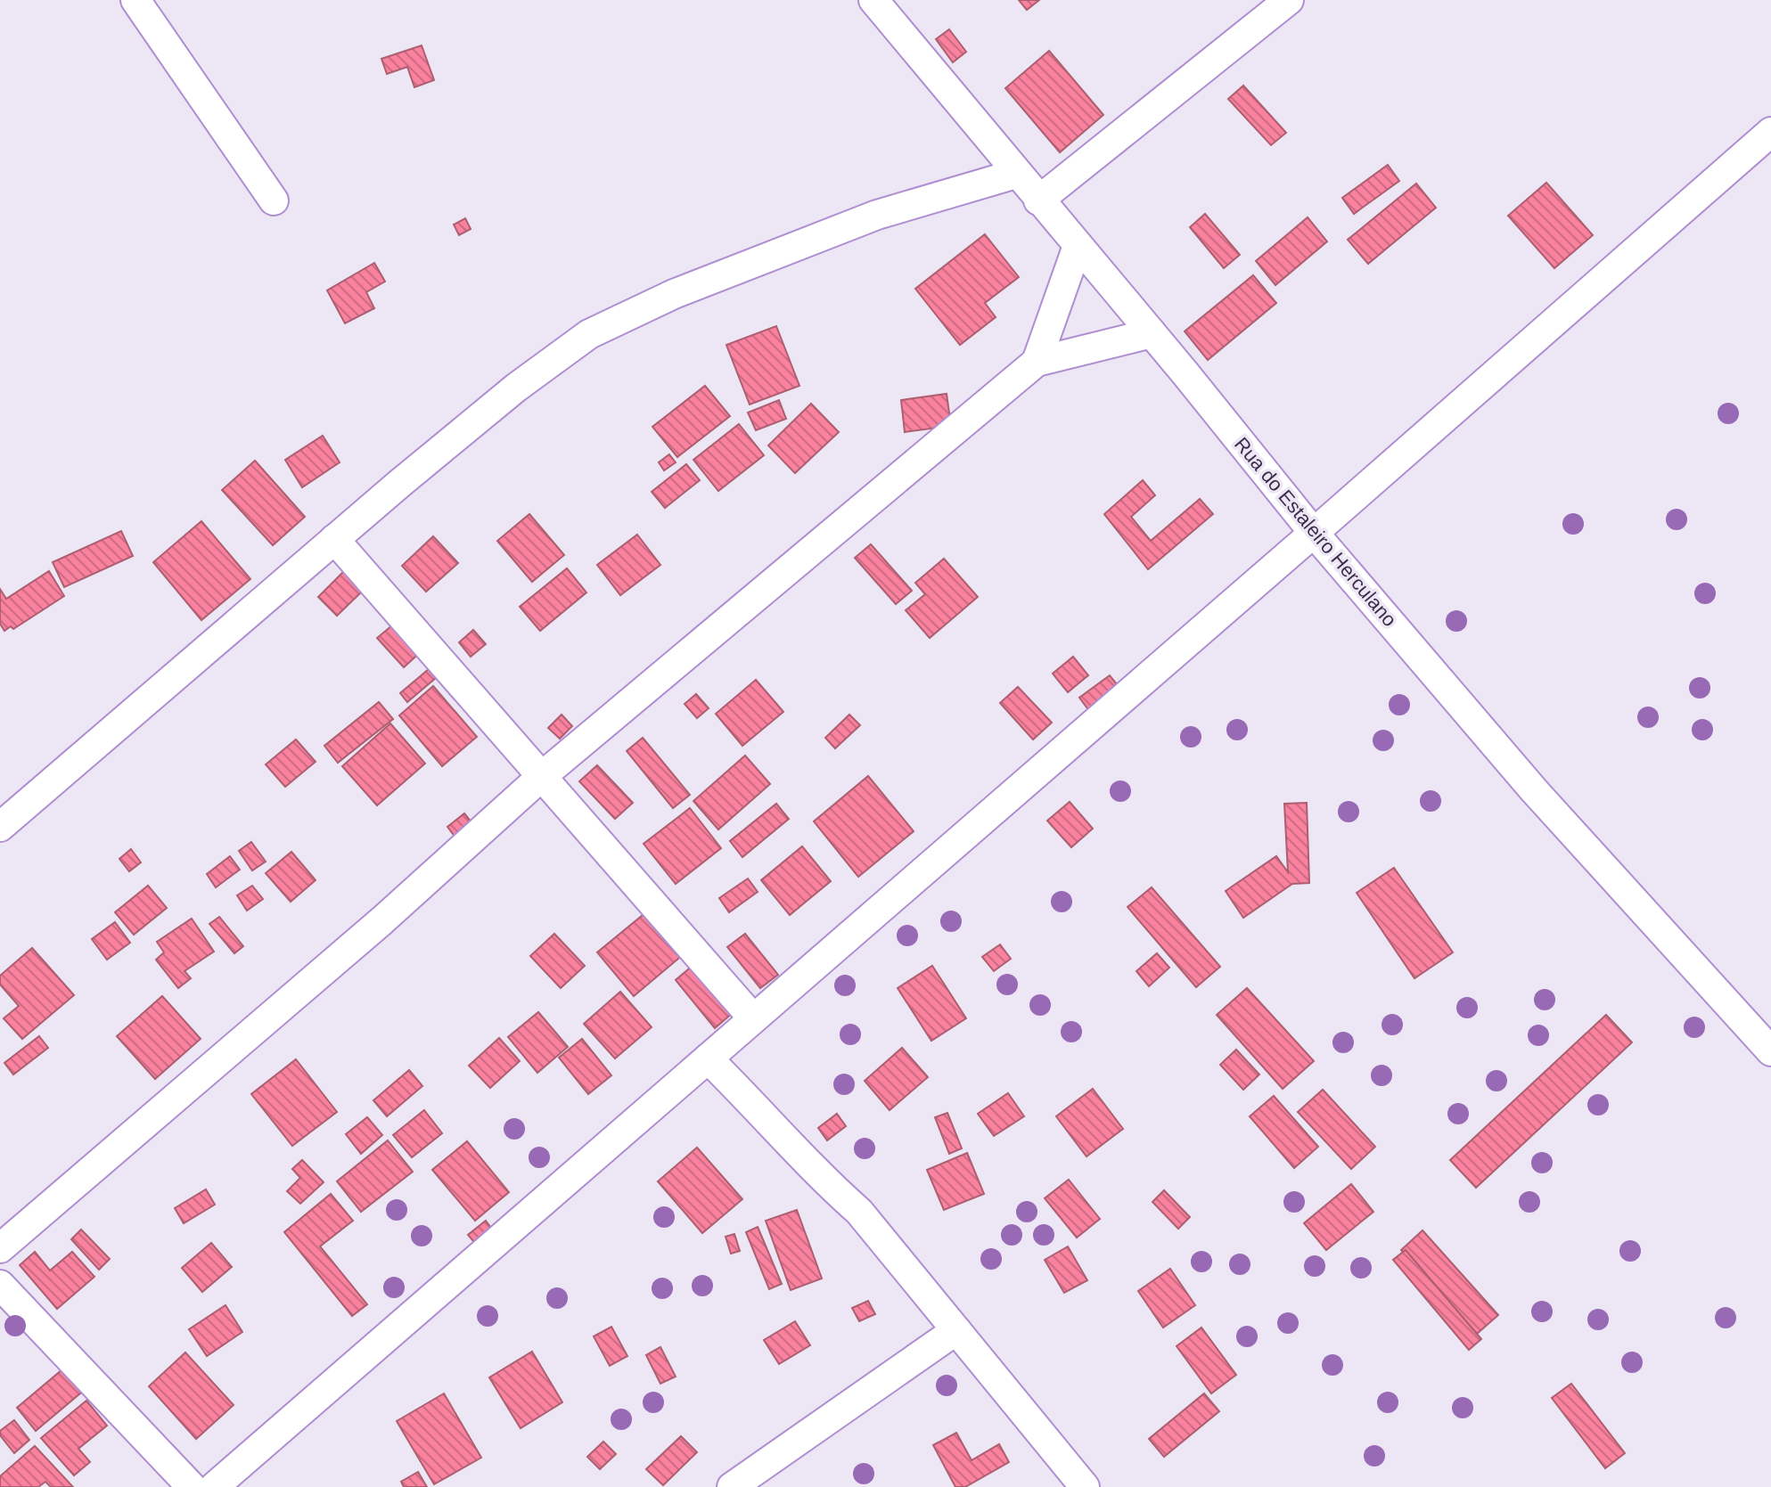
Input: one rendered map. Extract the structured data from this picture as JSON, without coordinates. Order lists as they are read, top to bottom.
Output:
{
  "streets": {
    "street": ["Rua do Estaleiro Herculano"]
  }
}
